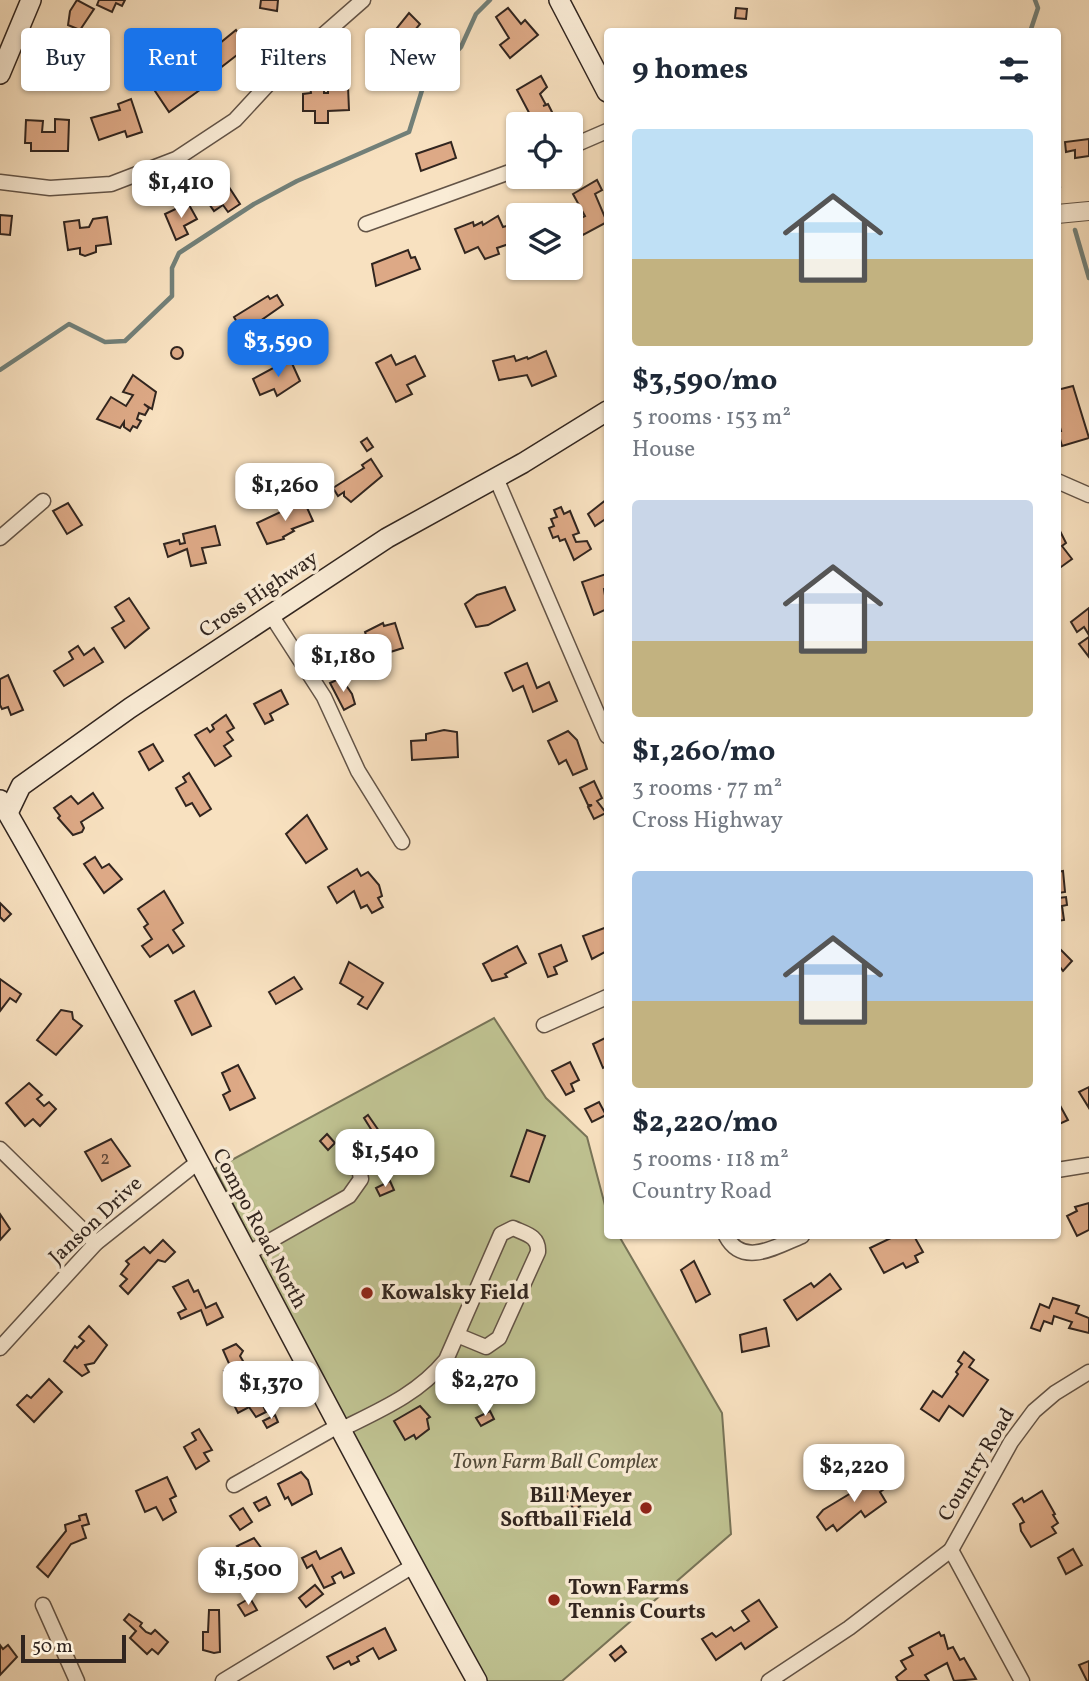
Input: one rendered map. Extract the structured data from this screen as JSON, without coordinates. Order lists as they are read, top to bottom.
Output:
{
  "streets": {
    "main road": ["Cross Highway", "Compo Road North"],
    "street": ["Janson Drive", "Country Road"]
  },
  "crossings": [
    ["Cross Highway", "Compo Road North"],
    ["Janson Drive", "Compo Road North"]
  ],
  "parks": ["Town Farm Ball Complex"],
  "places": ["Kowalsky Field", "Bill Meyer Softball Field", "Town Farms Tennis Courts"],
  "house_numbers": ["2"],
  "scale_bar": "50 m",
  "page": {
    "chip": [
      "Buy",
      "Rent",
      "Filters",
      "New"
    ],
    "heading": "9 homes",
    "list": [
      {
        "name": "$3,590/mo",
        "note": "5 rooms · 153 m² · House"
      },
      {
        "name": "$1,260/mo",
        "note": "3 rooms · 77 m² · Cross Highway"
      },
      {
        "name": "$2,220/mo",
        "note": "5 rooms · 118 m² · Country Road"
      }
    ],
    "price": [
      "$1,410",
      "$3,590",
      "$1,260",
      "$1,180",
      "$1,540",
      "$2,270",
      "$1,370",
      "$2,220",
      "$1,500"
    ],
    "scale": "50 m"
  }
}
